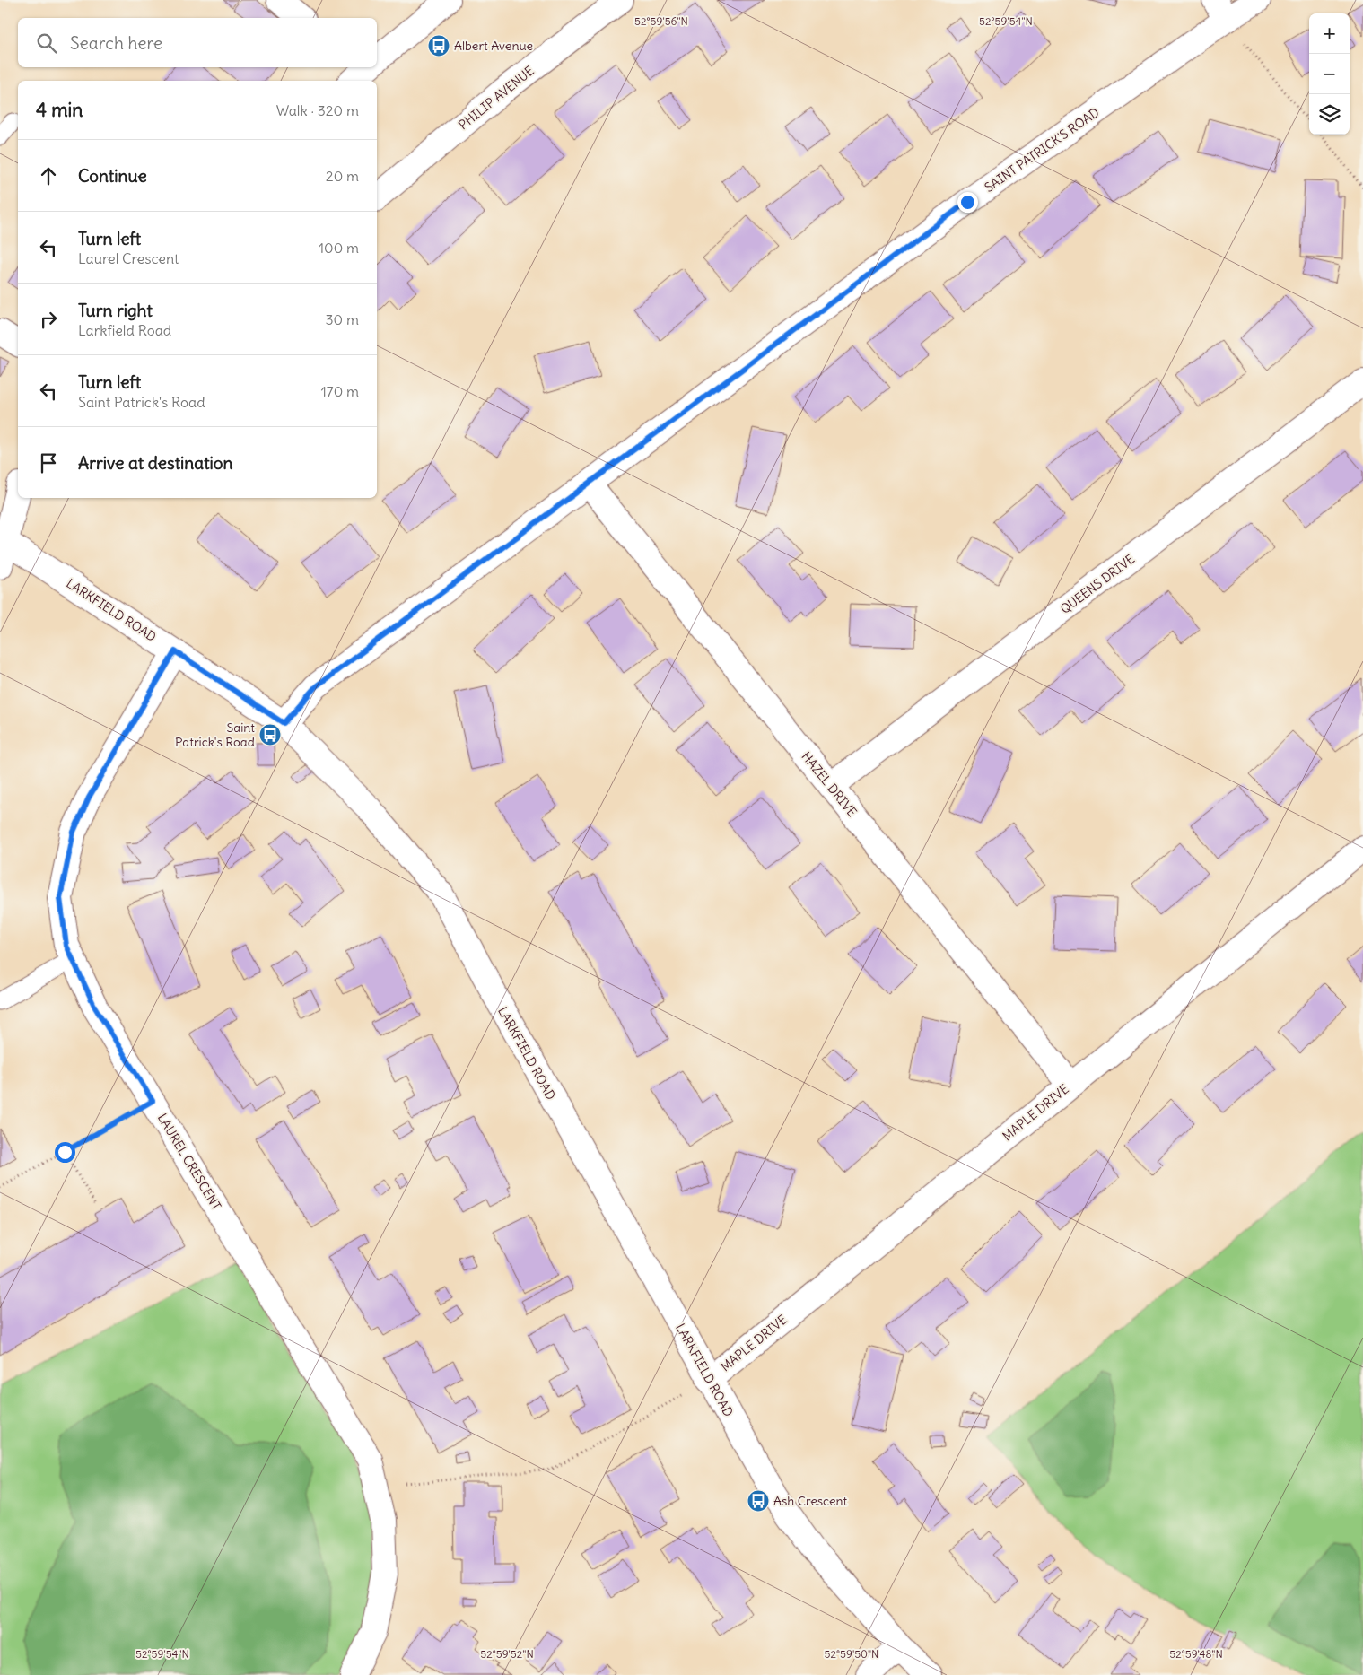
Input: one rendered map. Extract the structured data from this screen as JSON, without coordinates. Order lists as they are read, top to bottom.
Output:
{
  "streets": {
    "street": [
      "PHILIP AVENUE",
      "SAINT PATRICK'S ROAD",
      "QUEENS DRIVE",
      "LARKFIELD ROAD",
      "HAZEL DRIVE",
      "MAPLE DRIVE",
      "LAUREL CRESCENT"
    ]
  },
  "crossings": [
    ["SAINT PATRICK'S ROAD", "LARKFIELD ROAD"],
    ["SAINT PATRICK'S ROAD", "HAZEL DRIVE"],
    ["QUEENS DRIVE", "HAZEL DRIVE"],
    ["LARKFIELD ROAD", "MAPLE DRIVE"],
    ["LARKFIELD ROAD", "LAUREL CRESCENT"],
    ["HAZEL DRIVE", "MAPLE DRIVE"]
  ],
  "places": {
    "bus stop": ["Albert Avenue", "Saint Patrick's Road", "Ash Crescent"]
  },
  "page": {
    "map_buttons": ["+", "−"],
    "search": "Search here",
    "heading": ["4 min", "Walk · 320 m"],
    "list": [
      ["Continue", "20 m"],
      ["Turn left", "Laurel Crescent", "100 m"],
      ["Turn right", "Larkfield Road", "30 m"],
      ["Turn left", "Saint Patrick's Road", "170 m"],
      "Arrive at destination"
    ]
  },
  "coordinates": [
    "52°59'56\"N",
    "52°59'54\"N",
    "52°59'52\"N",
    "52°59'50\"N",
    "52°59'48\"N"
  ]
}
